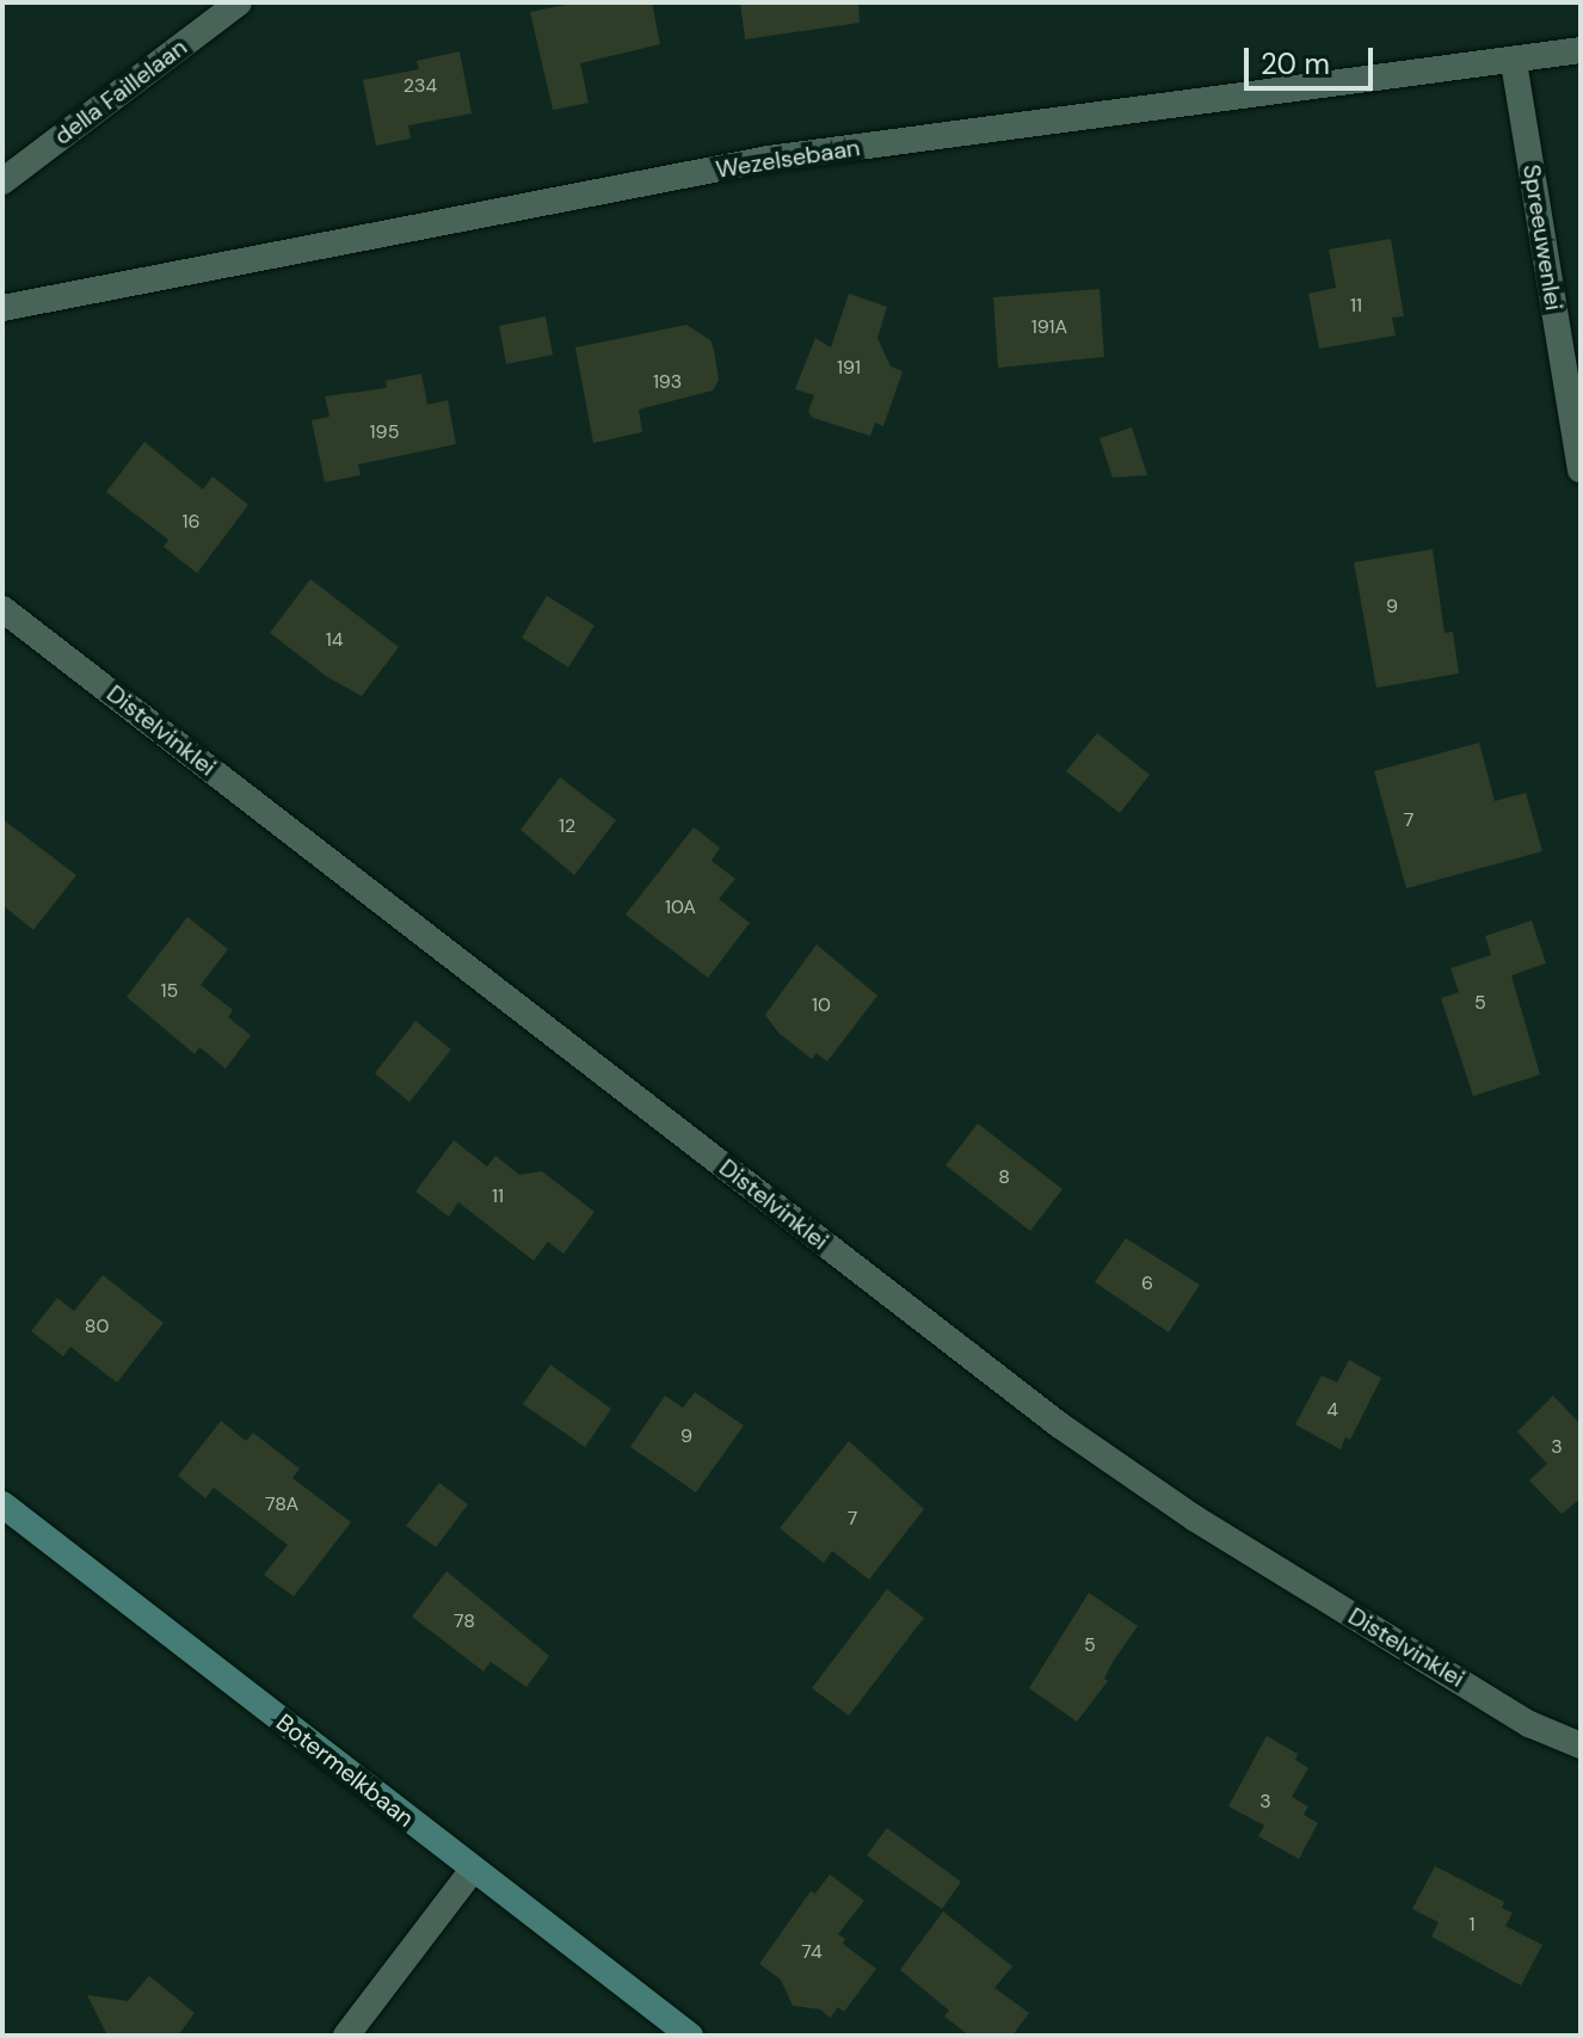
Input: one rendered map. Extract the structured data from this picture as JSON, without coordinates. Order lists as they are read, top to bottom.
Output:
{
  "streets": {
    "main road": ["Botermelkbaan"],
    "street": [
      "della Faillelaan",
      "Wezelsebaan",
      "Spreeuwenlei",
      "Distelvinklei"
    ]
  },
  "crossings": [
    ["Wezelsebaan", "Spreeuwenlei"]
  ],
  "house_numbers": [
    "234",
    "11",
    "191A",
    "191",
    "193",
    "195",
    "16",
    "9",
    "14",
    "7",
    "12",
    "10A",
    "15",
    "5",
    "10",
    "8",
    "11",
    "6",
    "80",
    "4",
    "9",
    "3",
    "78A",
    "7",
    "78",
    "5",
    "3",
    "1",
    "74"
  ],
  "scale_bar": "20 m"
}
